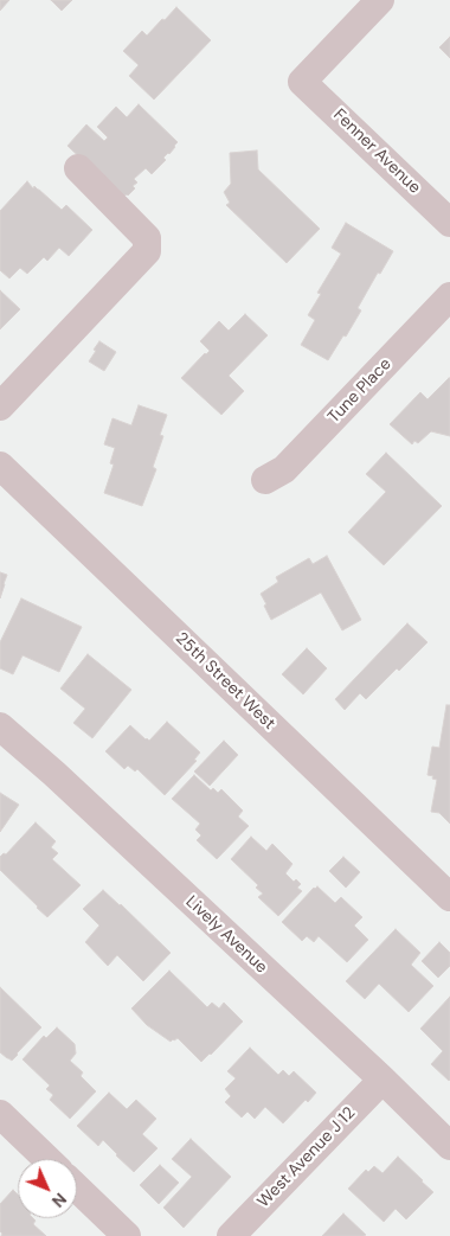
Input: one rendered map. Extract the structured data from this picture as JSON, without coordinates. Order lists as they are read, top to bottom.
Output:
{
  "streets": {
    "street": [
      "Fenner Avenue",
      "Tune Place",
      "25th Street West",
      "Lively Avenue",
      "West Avenue J 12"
    ]
  },
  "crossings": [
    ["Lively Avenue", "West Avenue J 12"]
  ],
  "north": "bottom right"
}
